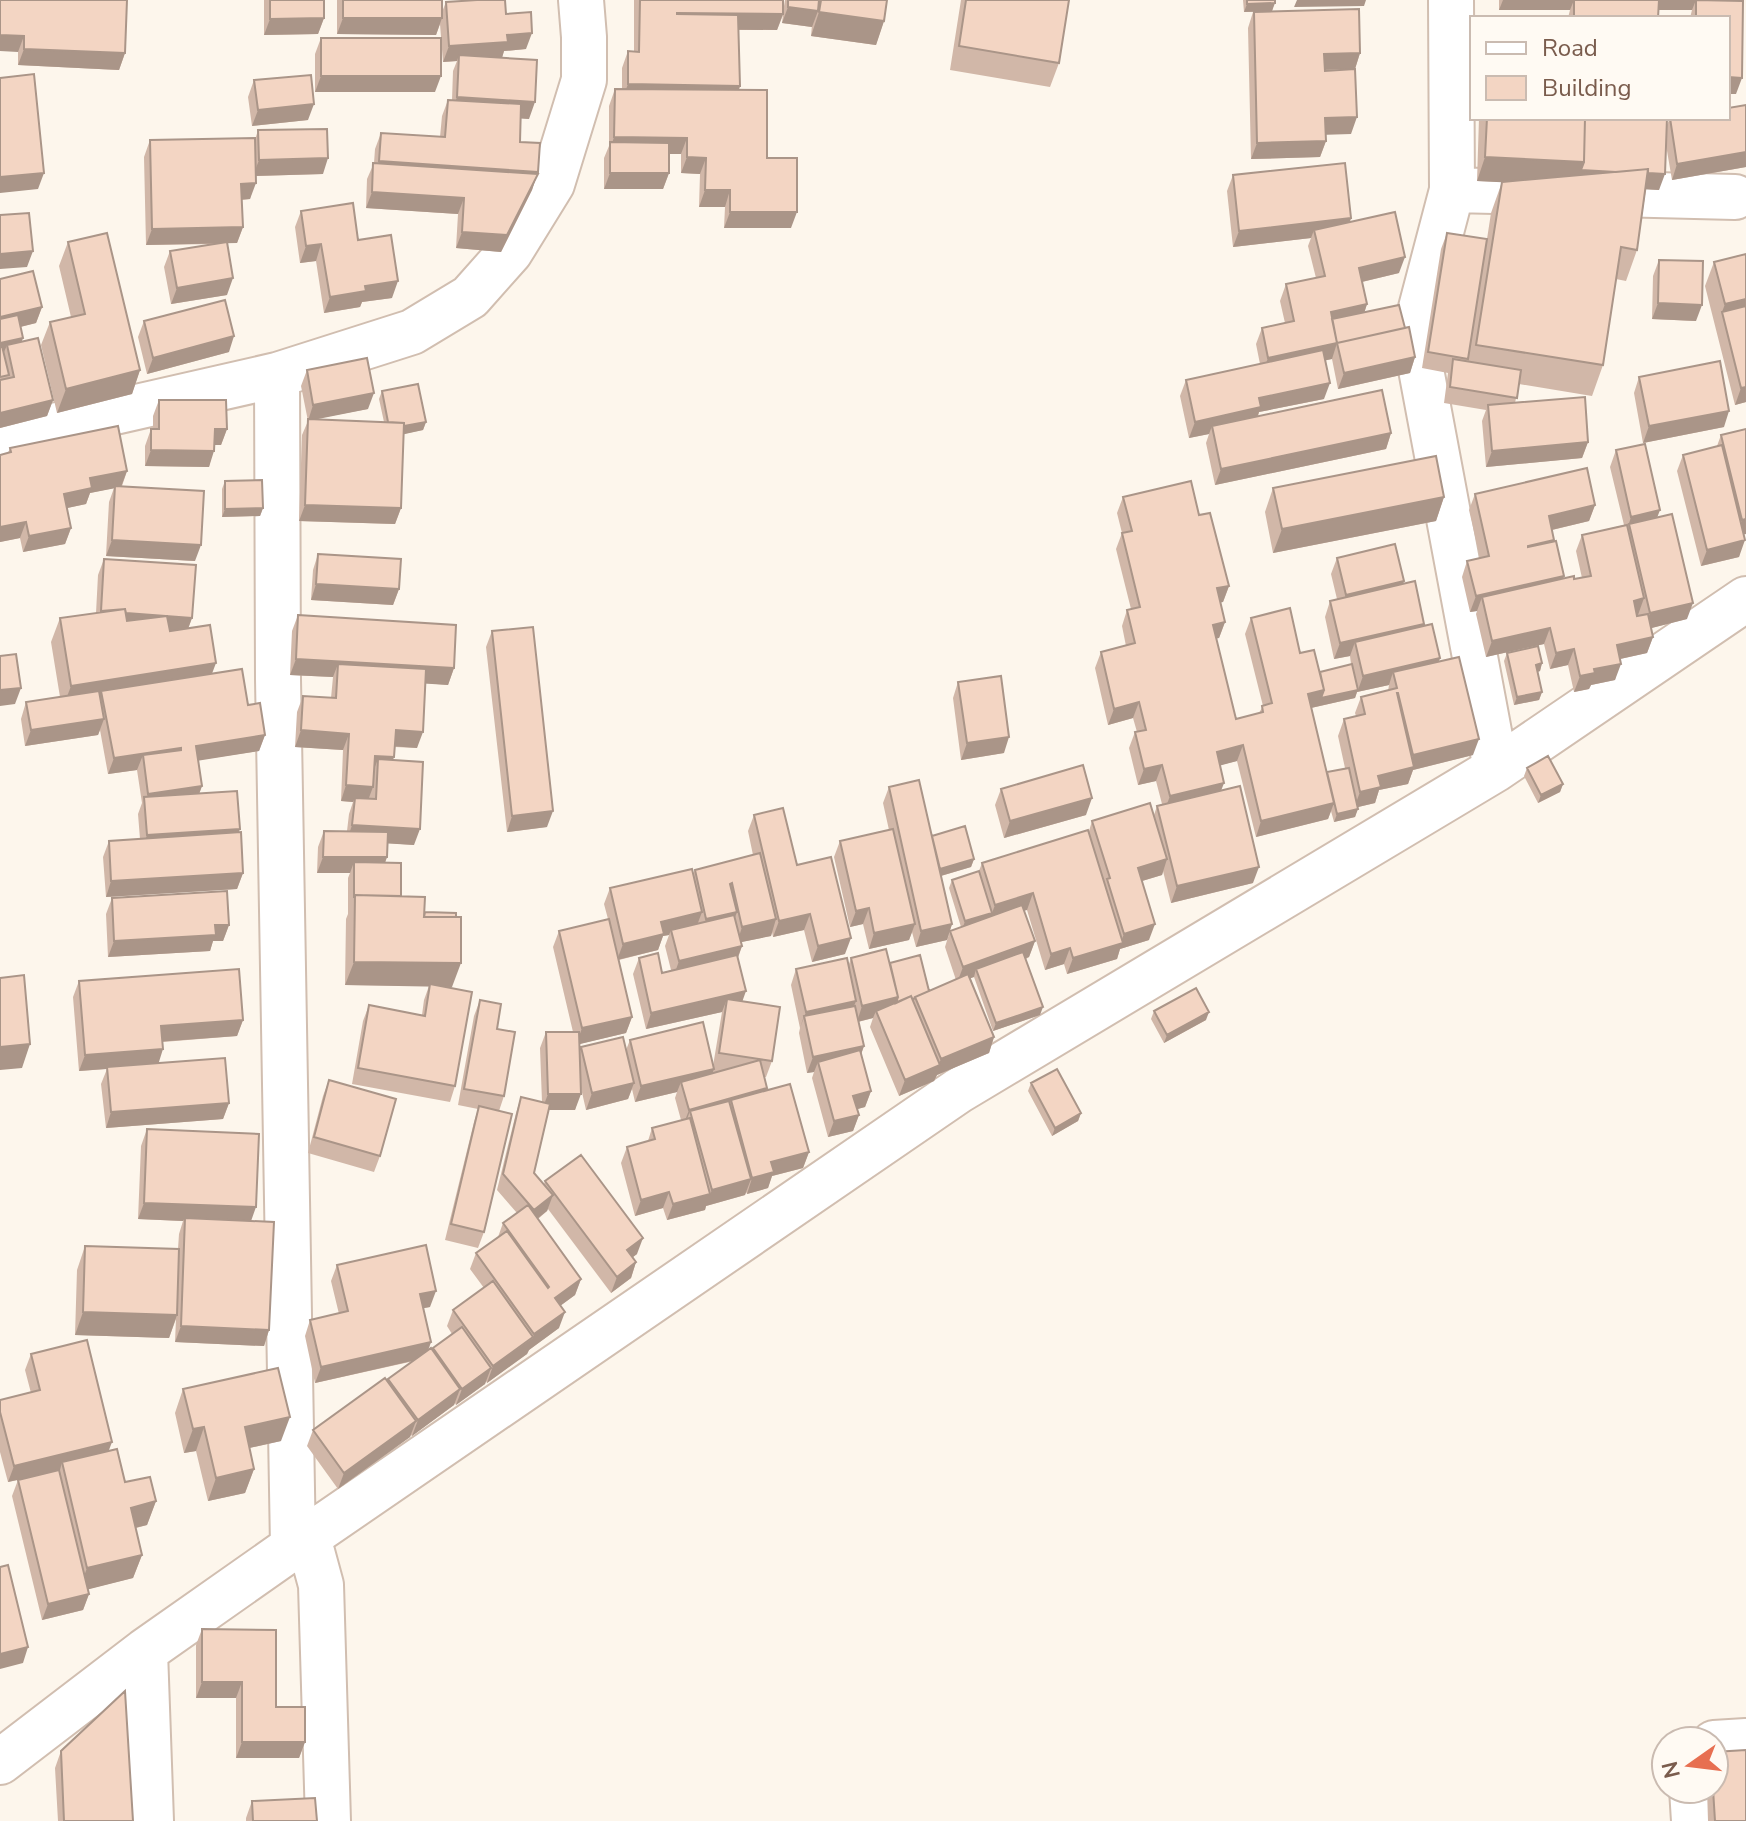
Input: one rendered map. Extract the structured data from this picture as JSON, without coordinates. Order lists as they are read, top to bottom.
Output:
{
  "legend": ["Road", "Building"],
  "north": "left"
}
